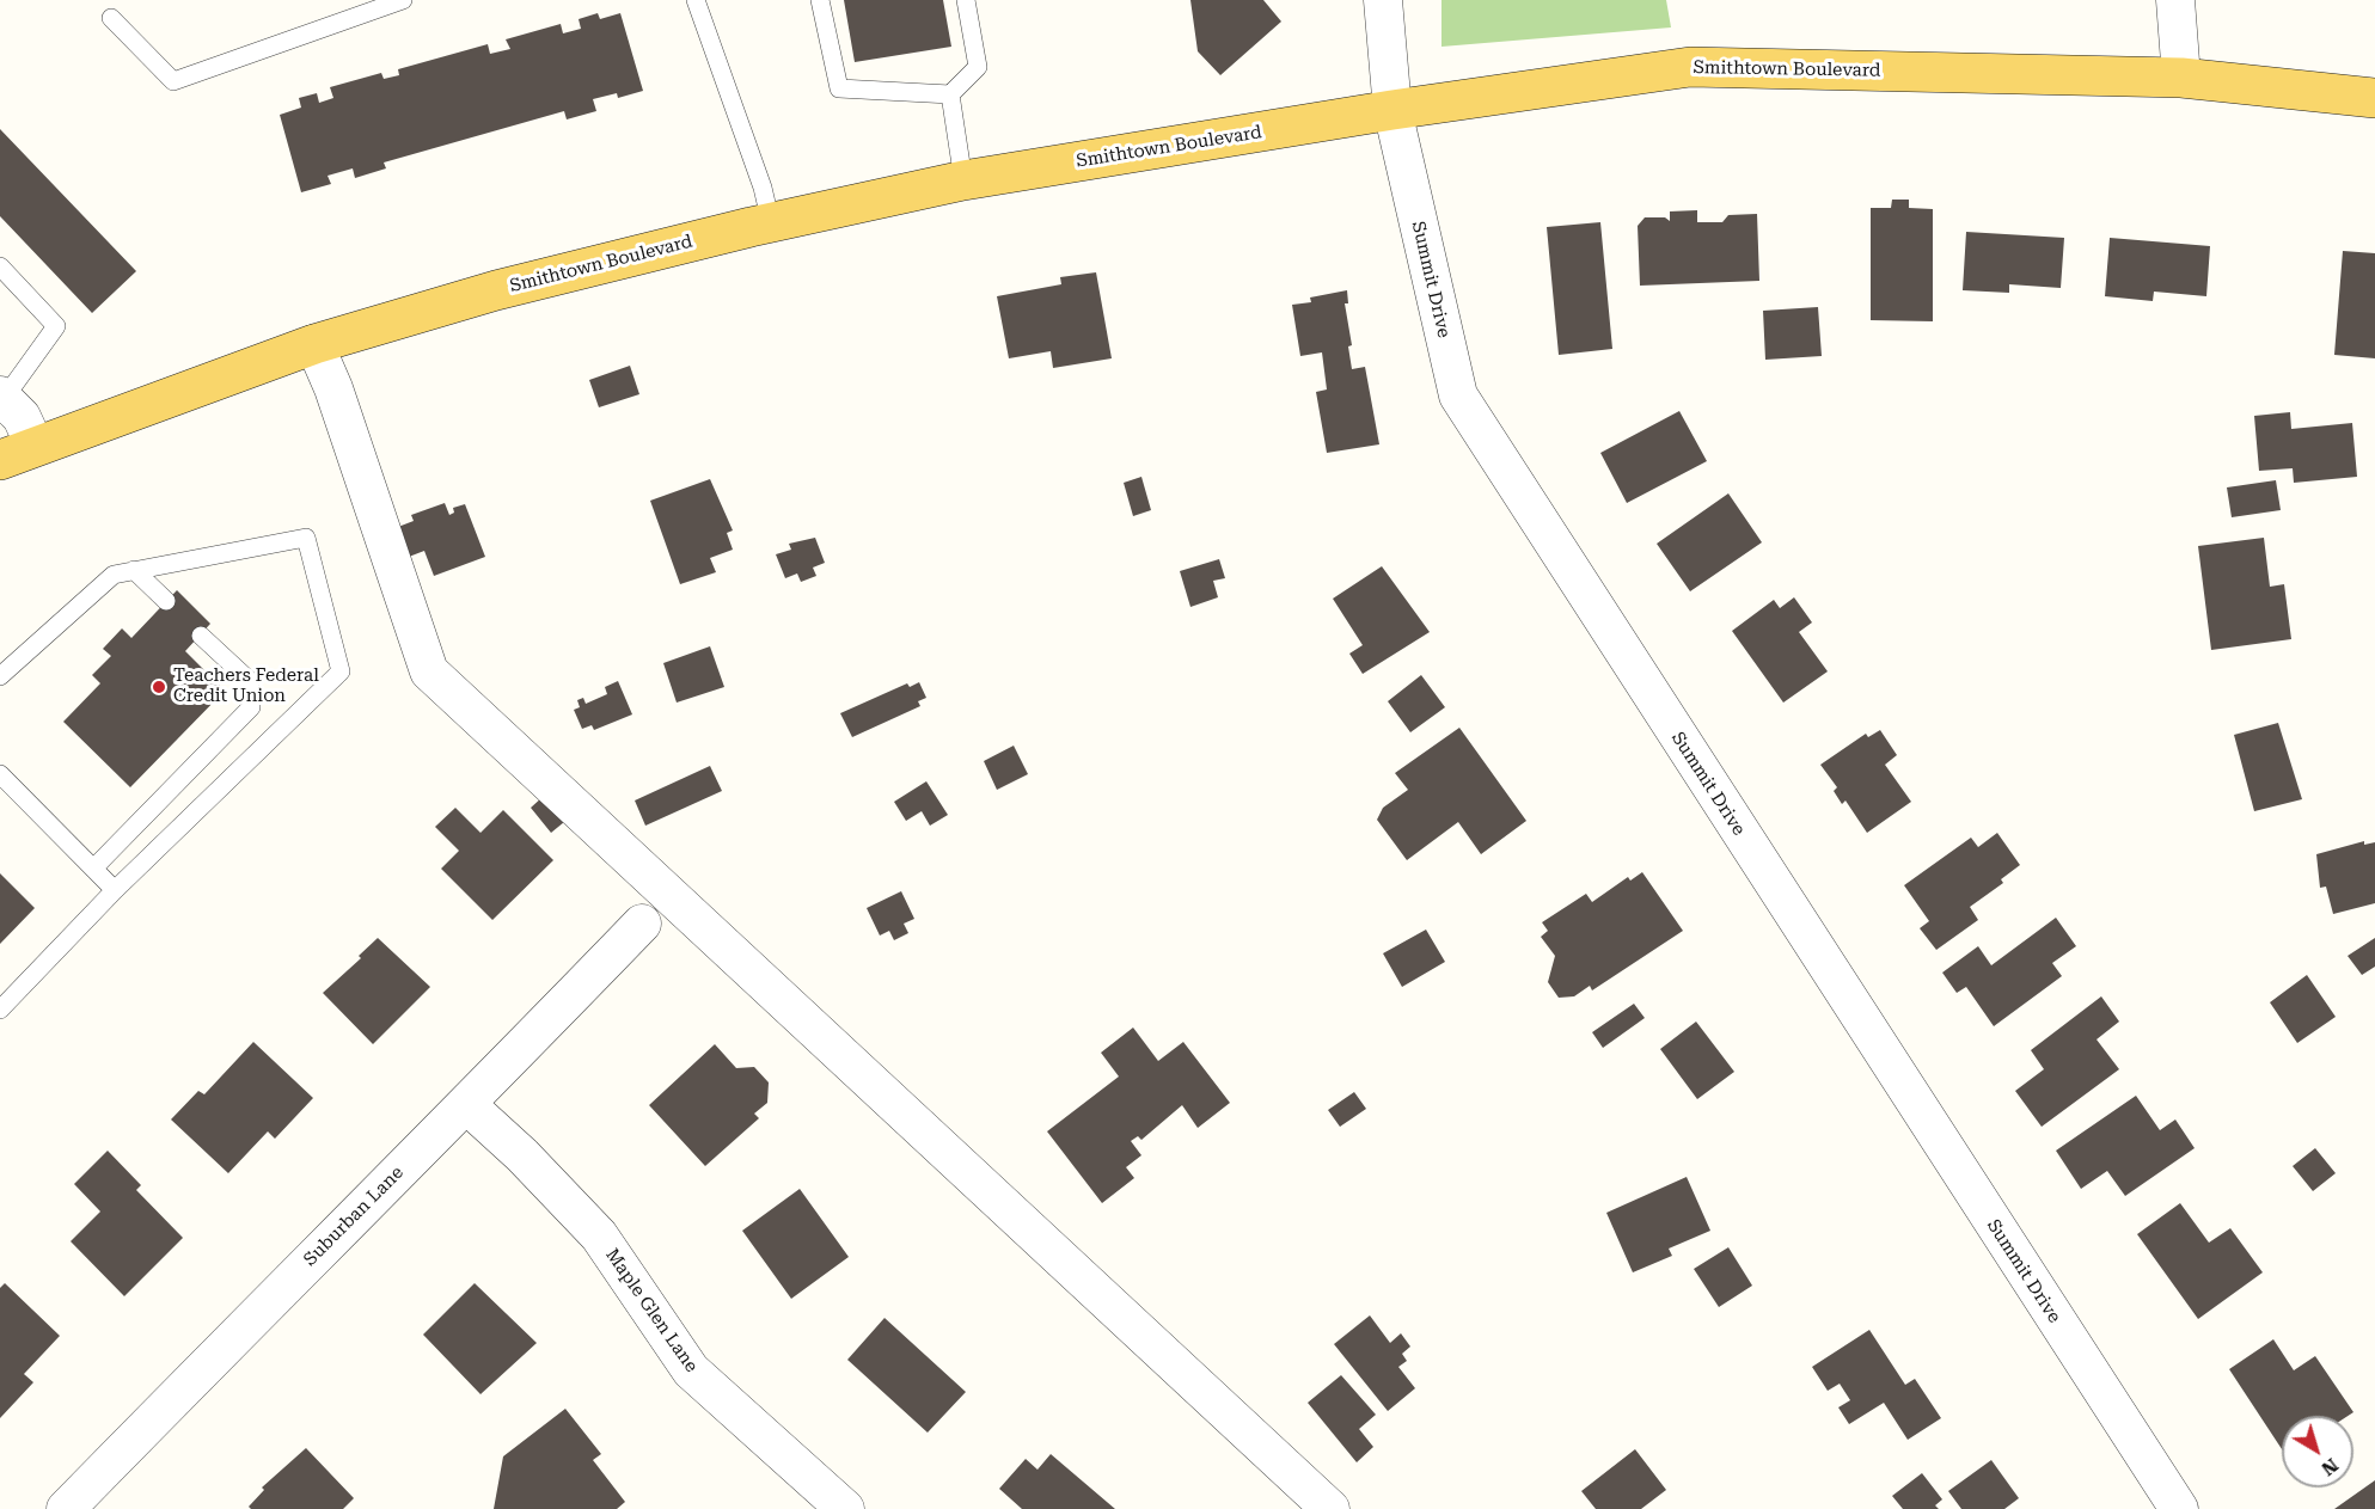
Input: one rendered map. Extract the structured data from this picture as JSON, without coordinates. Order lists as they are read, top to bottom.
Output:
{
  "streets": {
    "main road": ["Smithtown Boulevard"],
    "street": ["Summit Drive", "Suburban Lane", "Maple Glen Lane"]
  },
  "crossings": [
    ["Smithtown Boulevard", "Summit Drive"],
    ["Suburban Lane", "Maple Glen Lane"]
  ],
  "places": ["Teachers Federal Credit Union"],
  "north": "bottom right"
}
